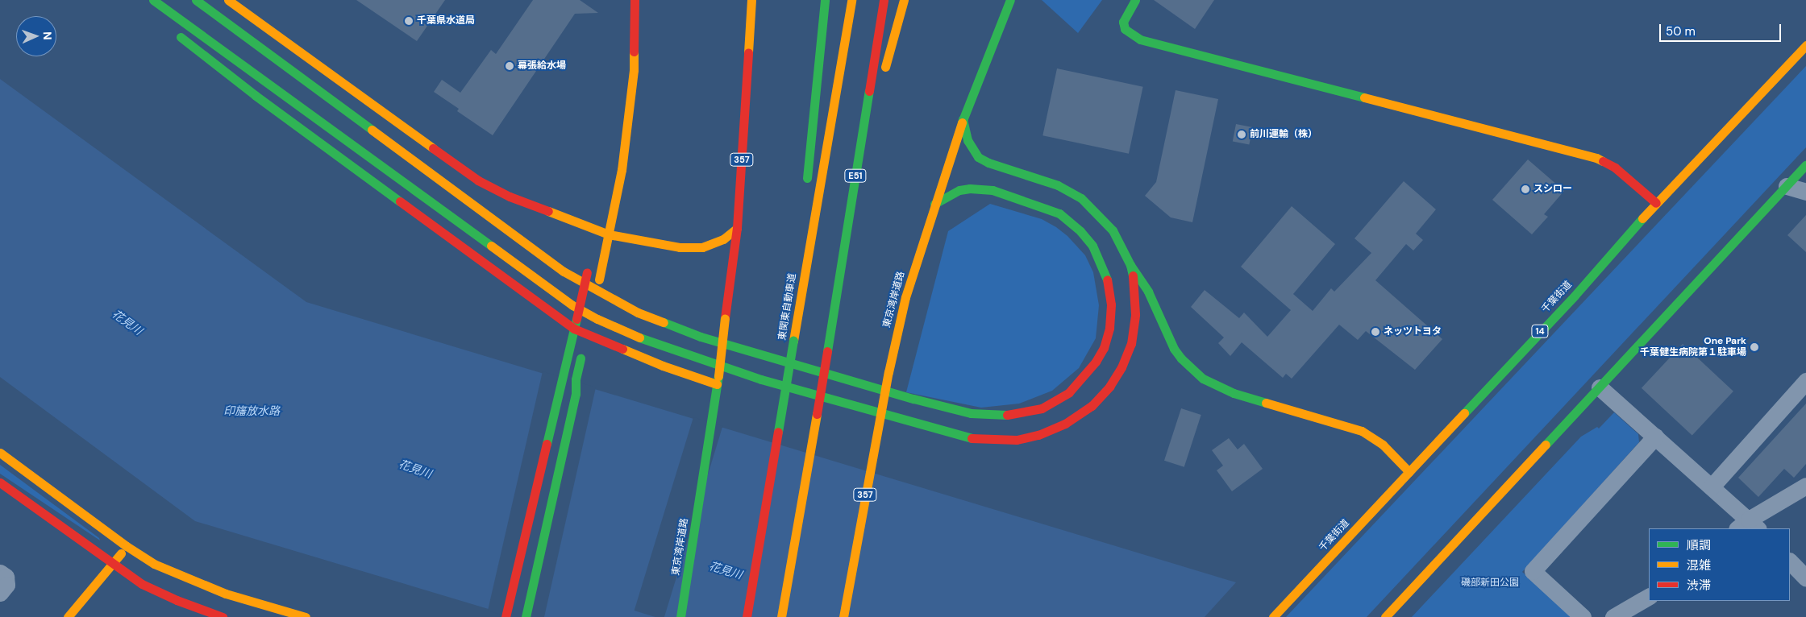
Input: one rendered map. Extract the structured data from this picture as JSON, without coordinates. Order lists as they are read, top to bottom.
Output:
{
  "streets": {
    "main road": [
      "357",
      "E51",
      "千葉街道",
      "東京湾岸道路",
      "東関東自動車道",
      "14"
    ]
  },
  "water": ["花見川", "印旛放水路"],
  "parks": ["磯部新田公園"],
  "places": [
    "千葉県水道局",
    "幕張給水場",
    "前川運輸（株）",
    "スシロー",
    "ネッツトヨタ",
    "One Park 千葉健生病院第１駐車場"
  ],
  "legend": ["順調", "混雑", "渋滞"],
  "scale_bar": "50 m",
  "north": "right"
}
